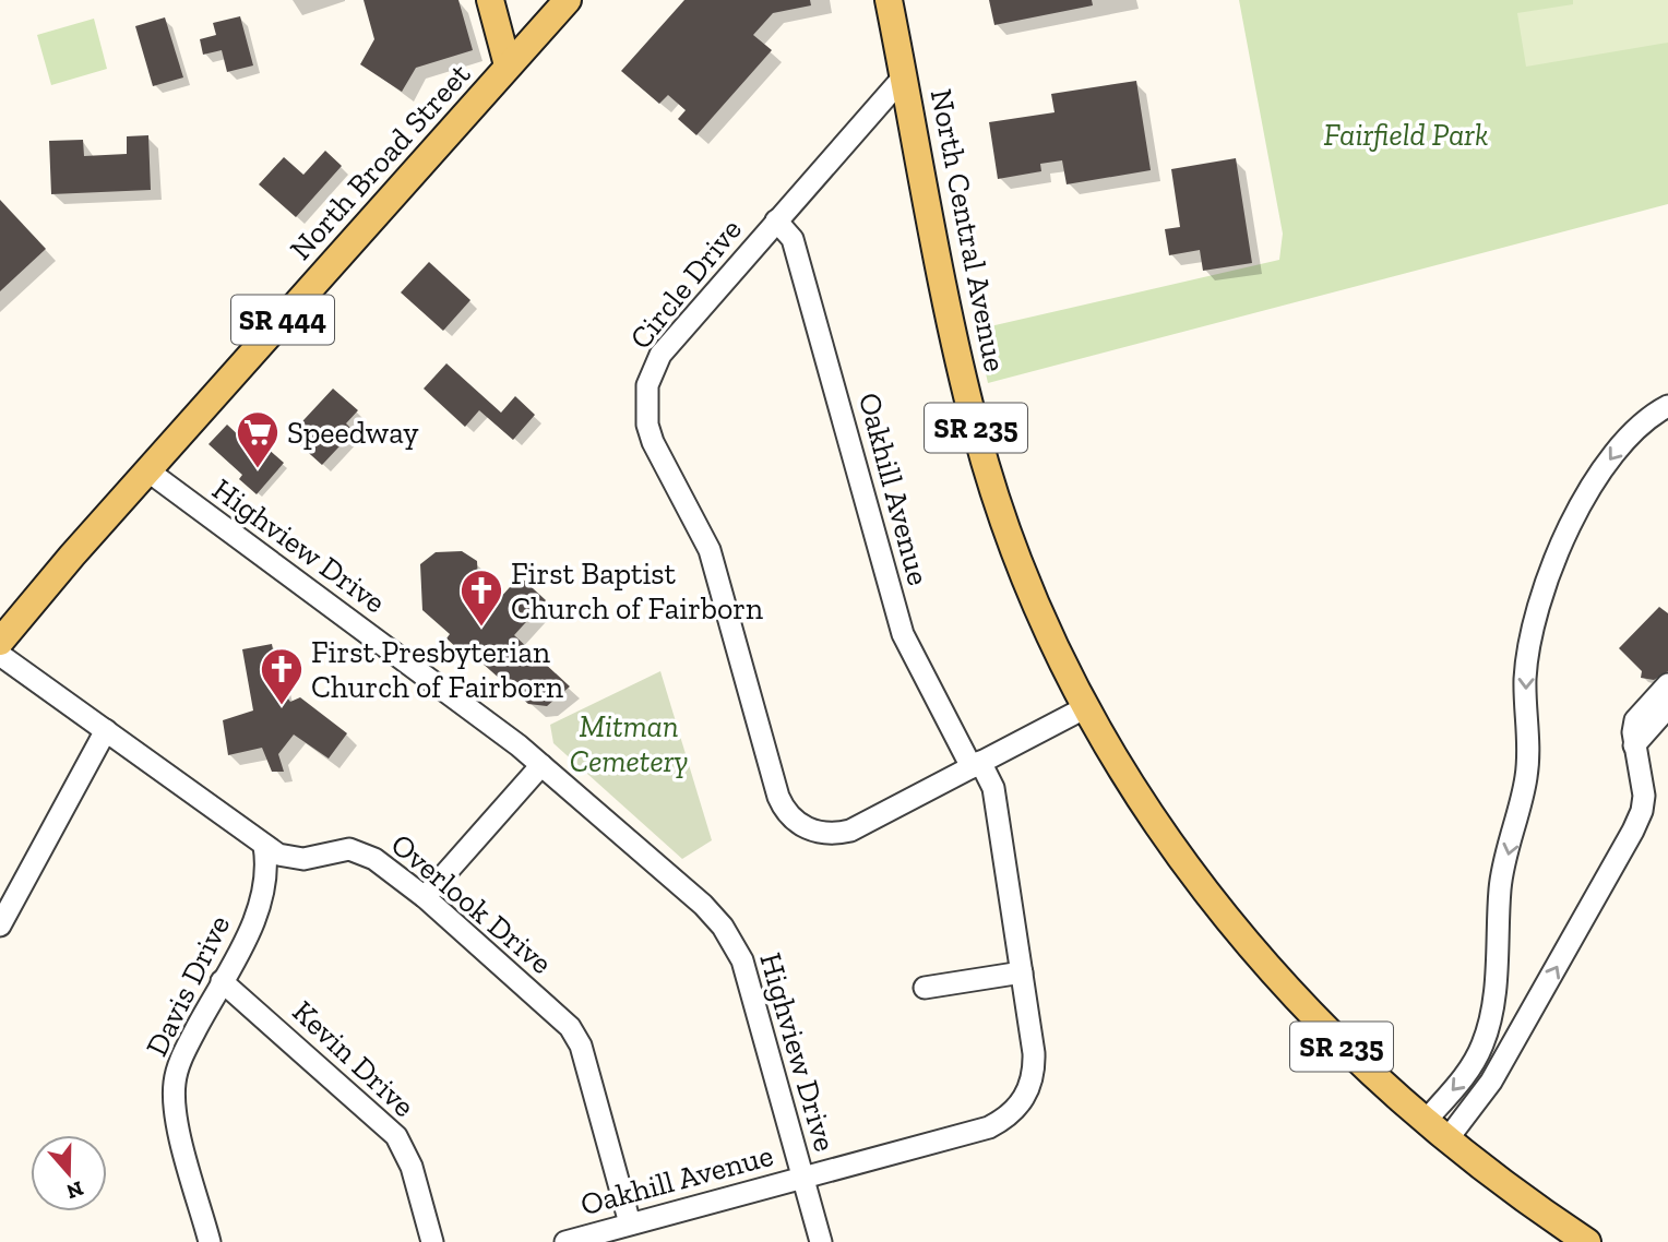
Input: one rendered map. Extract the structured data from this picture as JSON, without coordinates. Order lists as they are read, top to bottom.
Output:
{
  "streets": {
    "main road": [
      "North Broad Street",
      "North Central Avenue",
      "SR 444",
      "SR 235"
    ],
    "street": [
      "Circle Drive",
      "Oakhill Avenue",
      "Highview Drive",
      "Overlook Drive",
      "Davis Drive",
      "Kevin Drive"
    ]
  },
  "crossings": [
    ["North Broad Street", "Highview Drive"],
    ["North Central Avenue", "Circle Drive"],
    ["North Central Avenue", "SR 235"],
    ["Circle Drive", "Oakhill Avenue"],
    ["Oakhill Avenue", "Highview Drive"],
    ["Oakhill Avenue", "Overlook Drive"],
    ["Overlook Drive", "Davis Drive"],
    ["Davis Drive", "Kevin Drive"]
  ],
  "parks": ["Fairfield Park", "Mitman Cemetery"],
  "places": {
    "supermarket": ["Speedway"],
    "church": ["First Baptist Church of Fairborn", "First Presbyterian Church of Fairborn"]
  },
  "north": "bottom"
}
